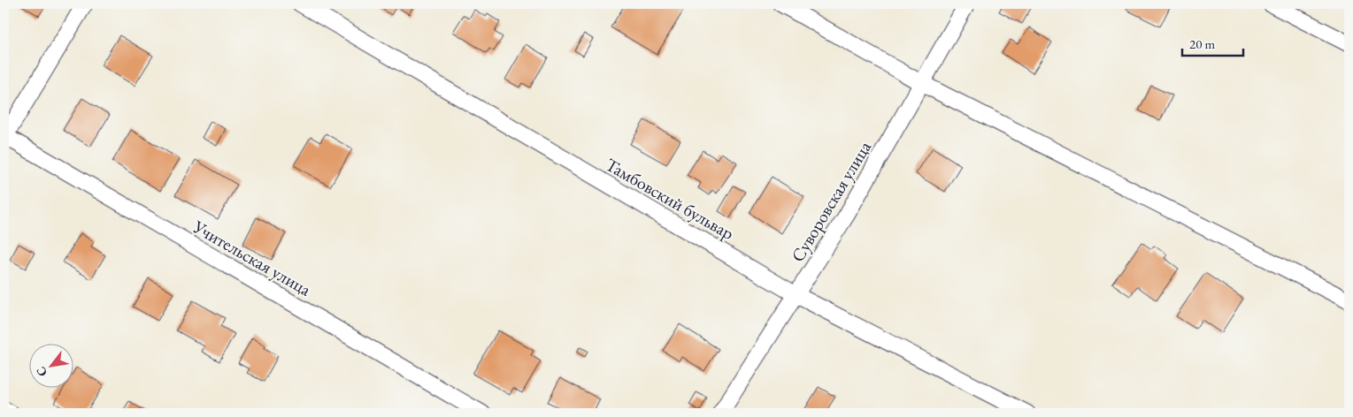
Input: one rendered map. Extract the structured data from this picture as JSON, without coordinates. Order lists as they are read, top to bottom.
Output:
{
  "streets": {
    "street": ["Тамбовский бульвар", "Суворовская улица", "Учительская улица"]
  },
  "crossings": [
    ["Тамбовский бульвар", "Суворовская улица"]
  ],
  "scale_bar": "20 m",
  "north": "bottom left"
}
